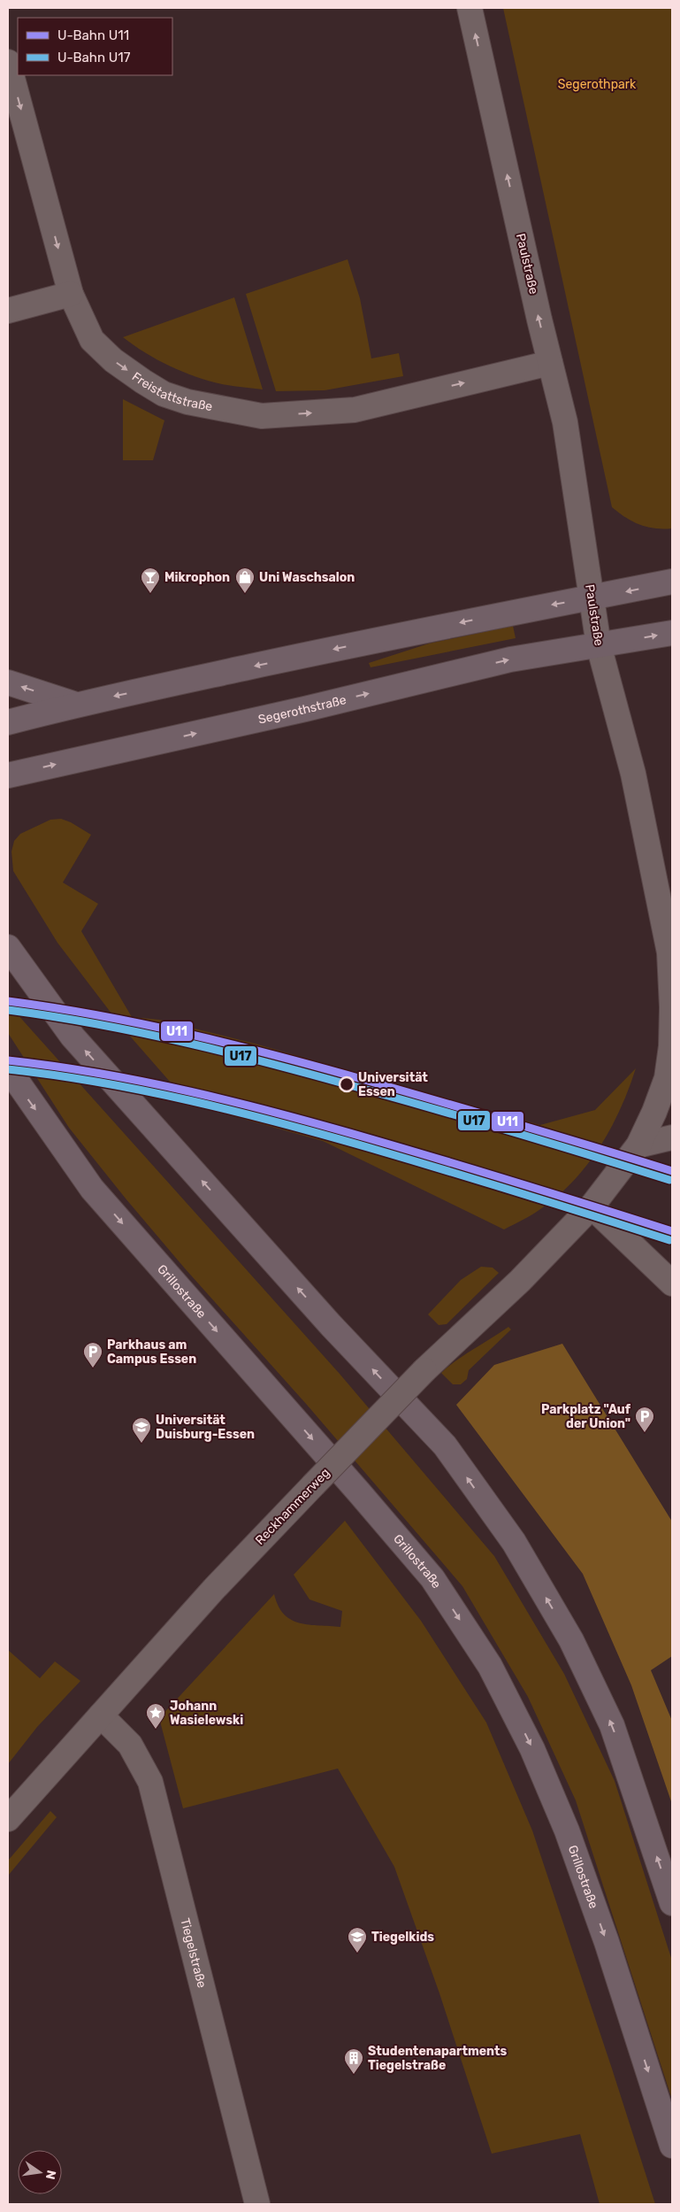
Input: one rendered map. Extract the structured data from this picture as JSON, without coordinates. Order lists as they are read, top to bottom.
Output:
{
  "streets": {
    "main road": ["Segerothstraße", "Grillostraße"],
    "street": [
      "Paulstraße",
      "Freistattstraße",
      "Reckhammerweg",
      "Tiegelstraße"
    ]
  },
  "crossings": [
    ["Paulstraße", "Freistattstraße"],
    ["Paulstraße", "Segerothstraße"],
    ["Paulstraße", "Reckhammerweg"],
    ["Reckhammerweg", "Tiegelstraße"]
  ],
  "parks": ["Segerothpark"],
  "places": {
    "bar": ["Mikrophon"],
    "shop": ["Uni Waschsalon"],
    "other": ["Universität Essen"],
    "parking": ["Parkhaus am Campus Essen", "Parkplatz \"Auf der Union\""],
    "school or university": ["Universität Duisburg-Essen", "Tiegelkids"],
    "place": ["Johann Wasielewski"],
    "building": ["Studentenapartments Tiegelstraße"]
  },
  "lines": ["metro line U11", "metro line U17"],
  "legend": ["U-Bahn U11", "U-Bahn U17"],
  "north": "right"
}
